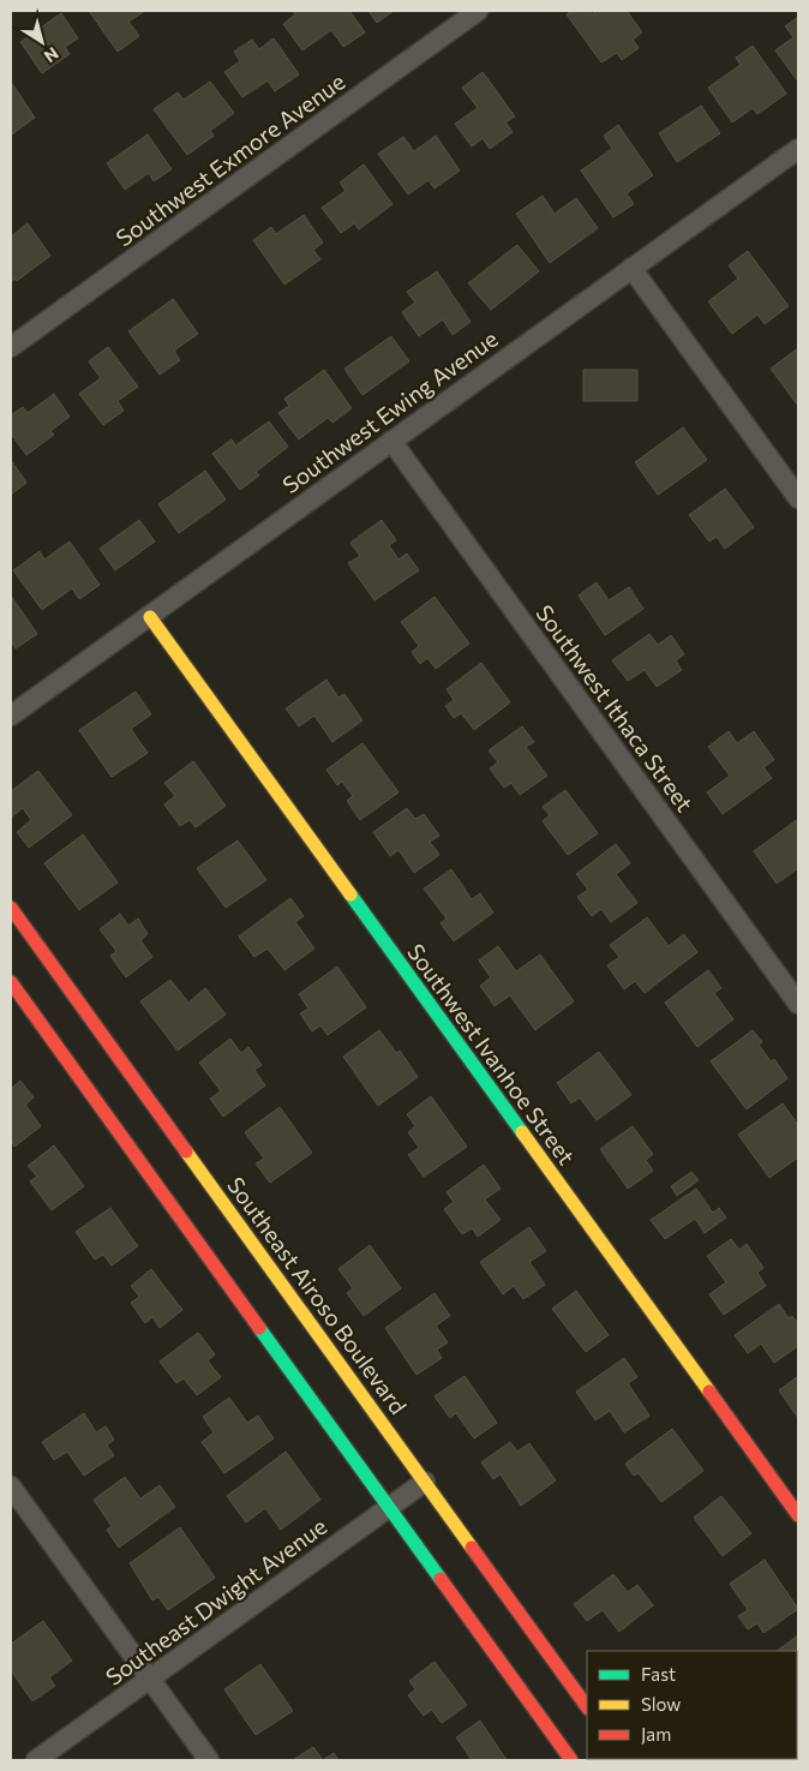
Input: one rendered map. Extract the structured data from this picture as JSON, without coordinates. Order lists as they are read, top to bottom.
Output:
{
  "streets": {
    "main road": ["Southwest Ivanhoe Street", "Southeast Airoso Boulevard"],
    "street": [
      "Southwest Exmore Avenue",
      "Southwest Ewing Avenue",
      "Southwest Ithaca Street",
      "Southeast Dwight Avenue"
    ]
  },
  "crossings": [
    ["Southwest Ewing Avenue", "Southwest Ithaca Street"],
    ["Southwest Ewing Avenue", "Southwest Ivanhoe Street"],
    ["Southeast Airoso Boulevard", "Southeast Dwight Avenue"]
  ],
  "legend": ["Fast", "Slow", "Jam"],
  "north": "bottom right"
}
